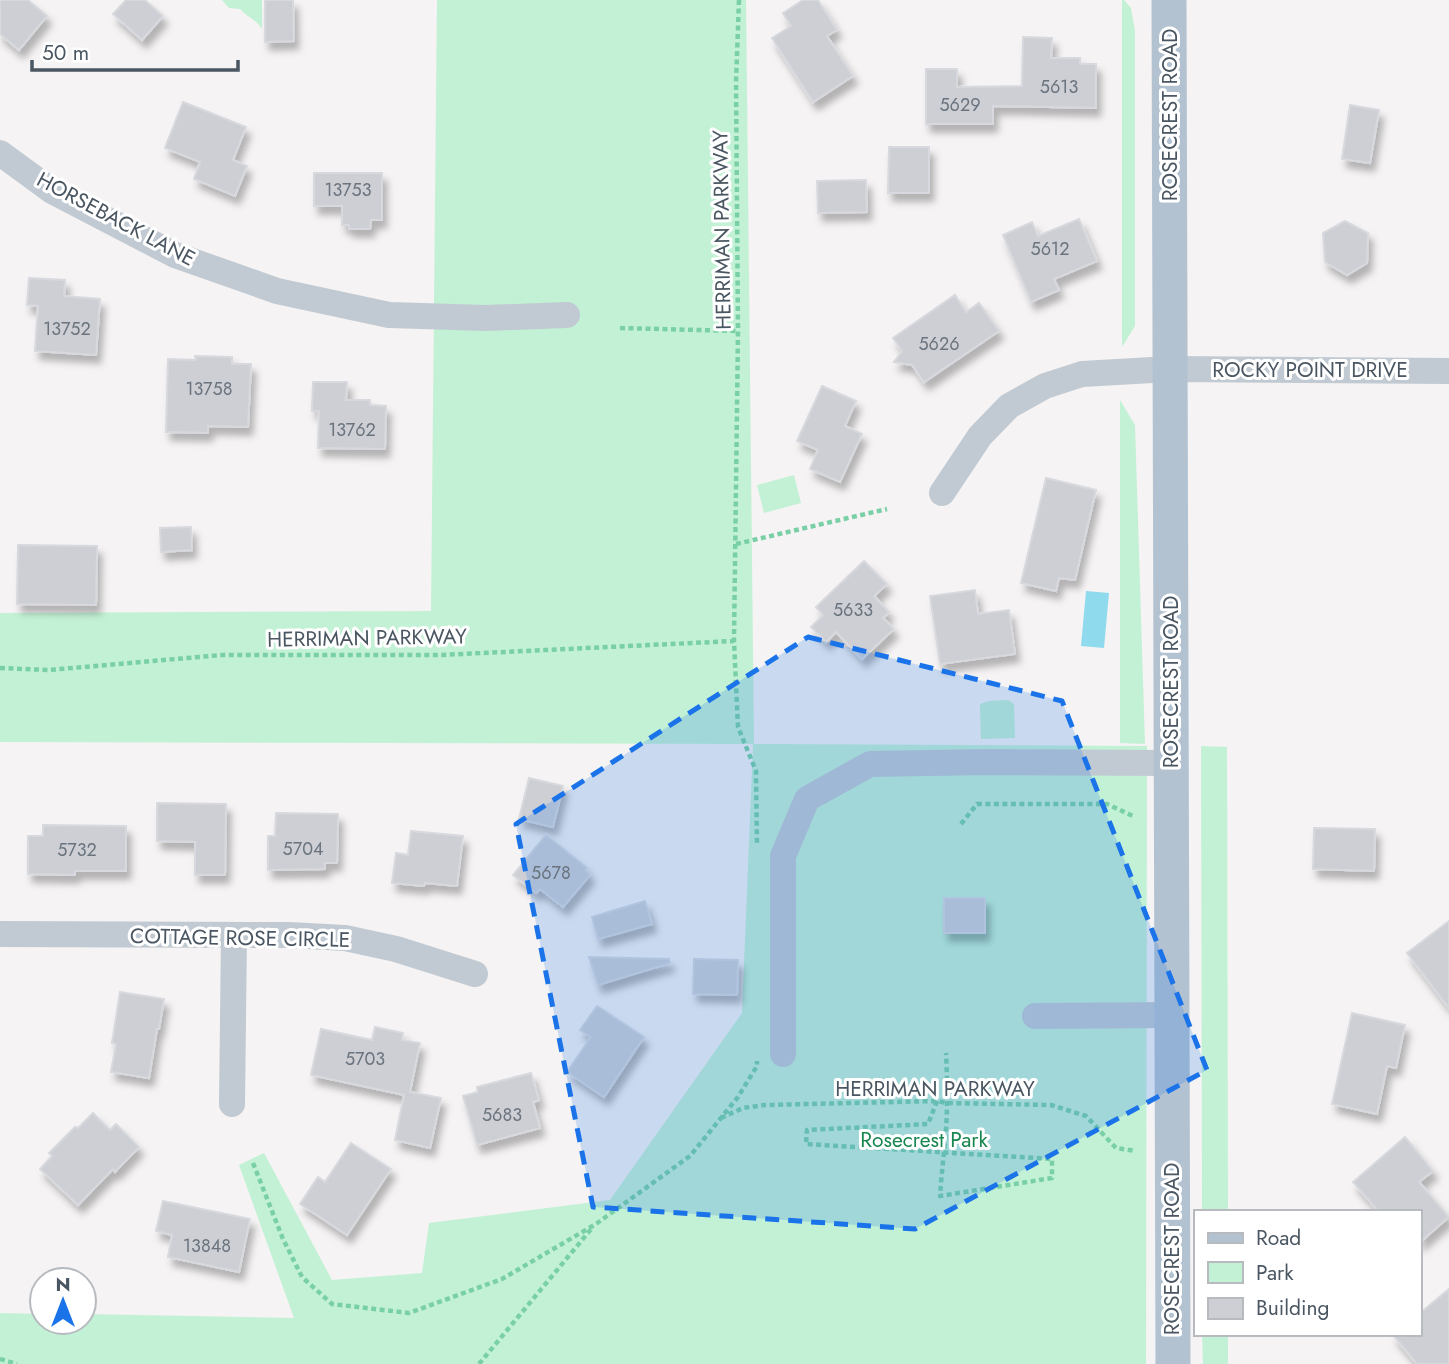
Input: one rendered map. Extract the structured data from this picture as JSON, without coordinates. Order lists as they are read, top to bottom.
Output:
{
  "streets": {
    "main road": ["ROSECREST ROAD"],
    "street": ["HORSEBACK LANE", "ROCKY POINT DRIVE", "COTTAGE ROSE CIRCLE"],
    "path": ["HERRIMAN PARKWAY"]
  },
  "crossings": [
    ["ROSECREST ROAD", "ROCKY POINT DRIVE"]
  ],
  "parks": ["Rosecrest Park"],
  "house_numbers": [
    "5613",
    "5629",
    "13753",
    "5612",
    "13752",
    "5626",
    "13758",
    "13762",
    "5633",
    "5704",
    "5732",
    "5678",
    "5703",
    "5683",
    "13848"
  ],
  "legend": ["Road", "Park", "Building"],
  "scale_bar": "50 m",
  "north": "top"
}
